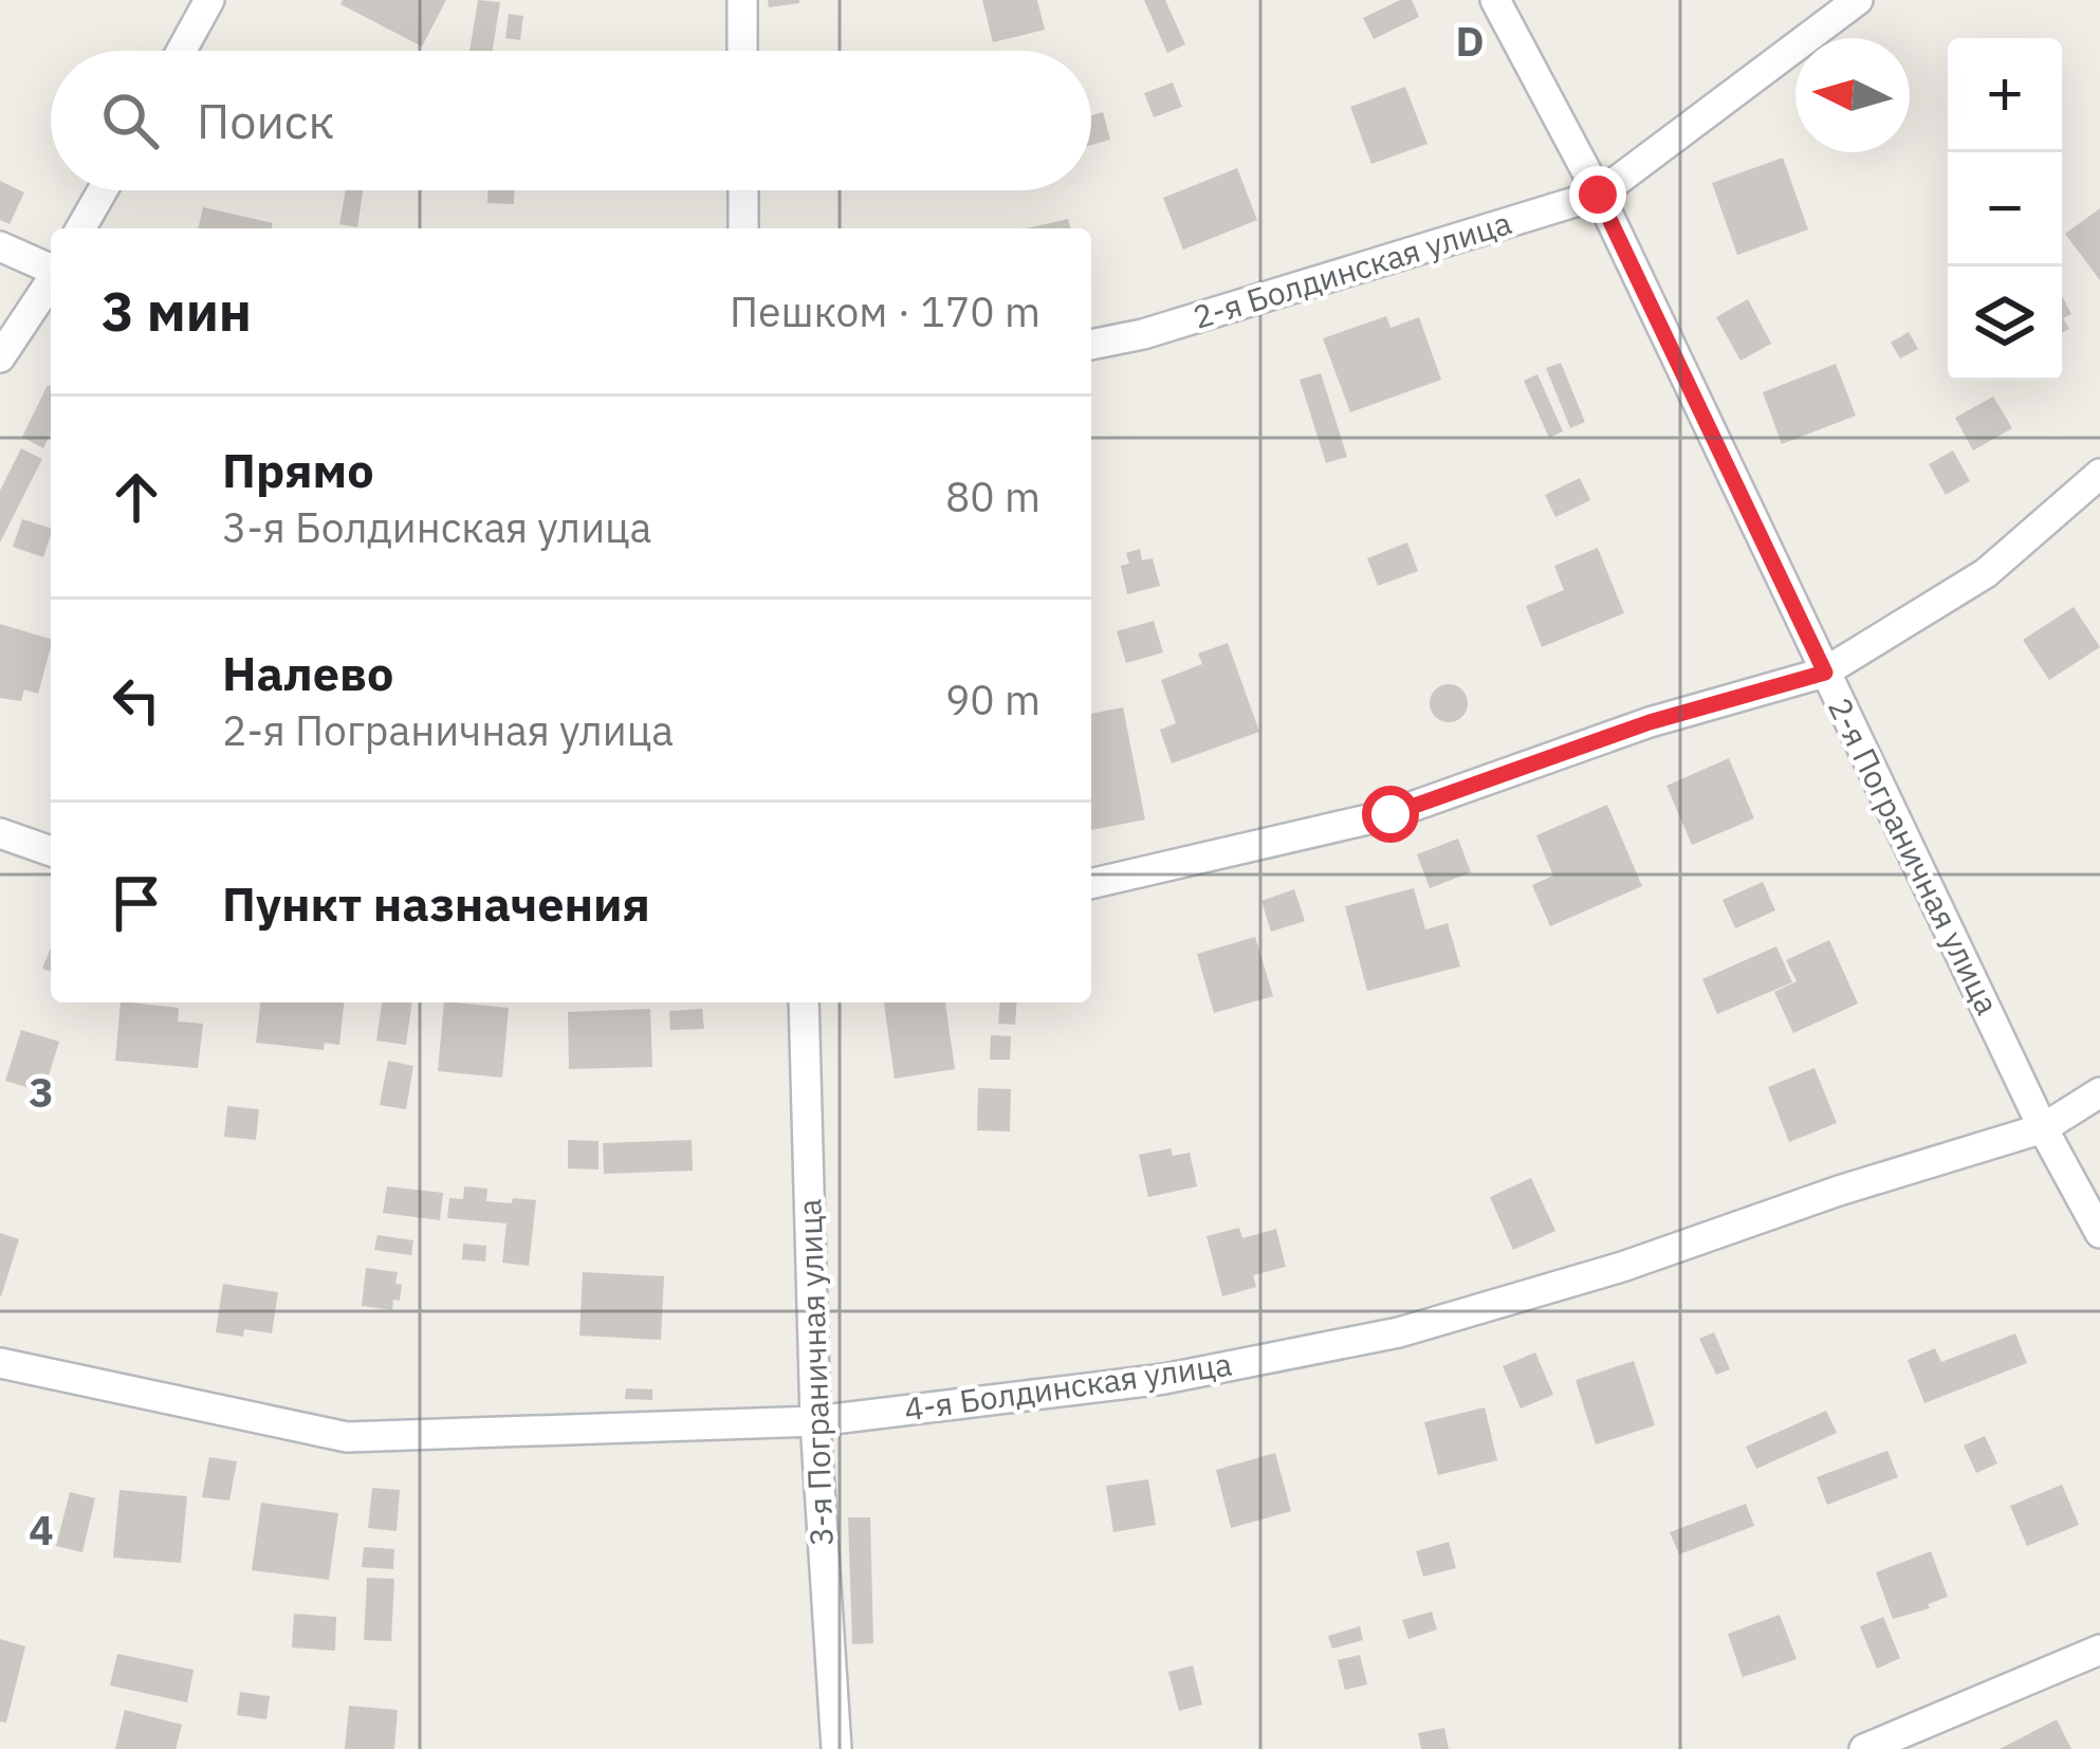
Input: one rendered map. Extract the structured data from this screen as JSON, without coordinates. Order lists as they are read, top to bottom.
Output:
{
  "streets": {
    "street": [
      "2-я Болдинская улица",
      "2-я Пограничная улица",
      "3-я Пограничная улица",
      "4-я Болдинская улица"
    ]
  },
  "crossings": [
    ["2-я Болдинская улица", "2-я Пограничная улица"],
    ["2-я Пограничная улица", "4-я Болдинская улица"],
    ["3-я Пограничная улица", "4-я Болдинская улица"]
  ],
  "north": "left",
  "page": {
    "map_buttons": ["+", "−"],
    "search": "Поиск",
    "heading": ["3 мин", "Пешком · 170 m"],
    "list": [
      ["Прямо", "3-я Болдинская улица", "80 m"],
      ["Налево", "2-я Пограничная улица", "90 m"],
      "Пункт назначения"
    ]
  },
  "grid": {
    "columns": ["D"],
    "rows": ["3", "4"]
  }
}
